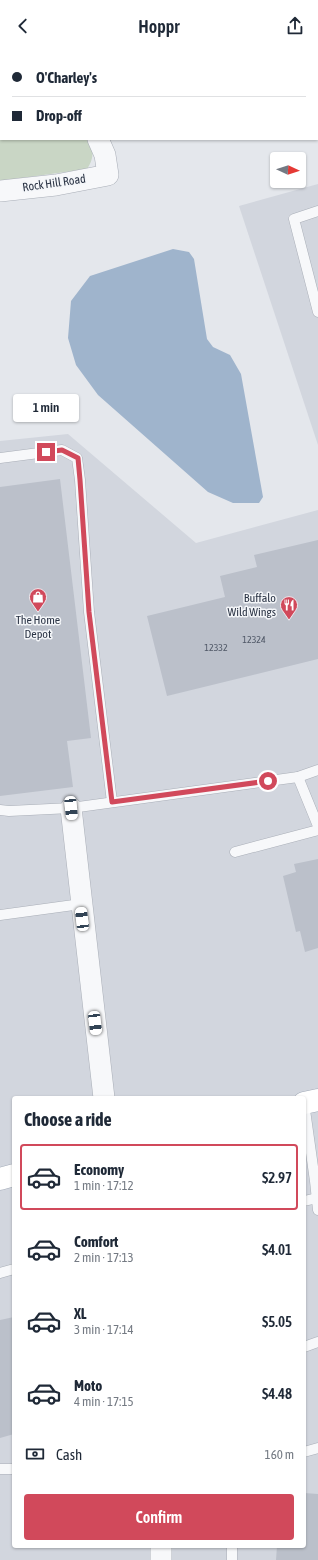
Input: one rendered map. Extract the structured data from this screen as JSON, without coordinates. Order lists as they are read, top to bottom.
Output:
{
  "streets": {
    "street": ["Rock Hill Road"]
  },
  "places": {
    "shop": ["The Home Depot"],
    "restaurant": ["Buffalo Wild Wings"]
  },
  "house_numbers": ["12324", "12332"],
  "north": "right",
  "page": {
    "header": "Hoppr",
    "banner": ["O'Charley's", "Drop-off"],
    "bubble": "1 min",
    "heading": "Choose a ride",
    "list": [
      {
        "name": "Economy",
        "note": "1 min · 17:12",
        "value": "$2.97"
      },
      {
        "name": "Comfort",
        "note": "2 min · 17:13",
        "value": "$4.01"
      },
      {
        "name": "XL",
        "note": "3 min · 17:14",
        "value": "$5.05"
      },
      {
        "name": "Moto",
        "note": "4 min · 17:15",
        "value": "$4.48"
      }
    ],
    "pay": ["Cash", "160 m"],
    "buttons": "Confirm"
  }
}
